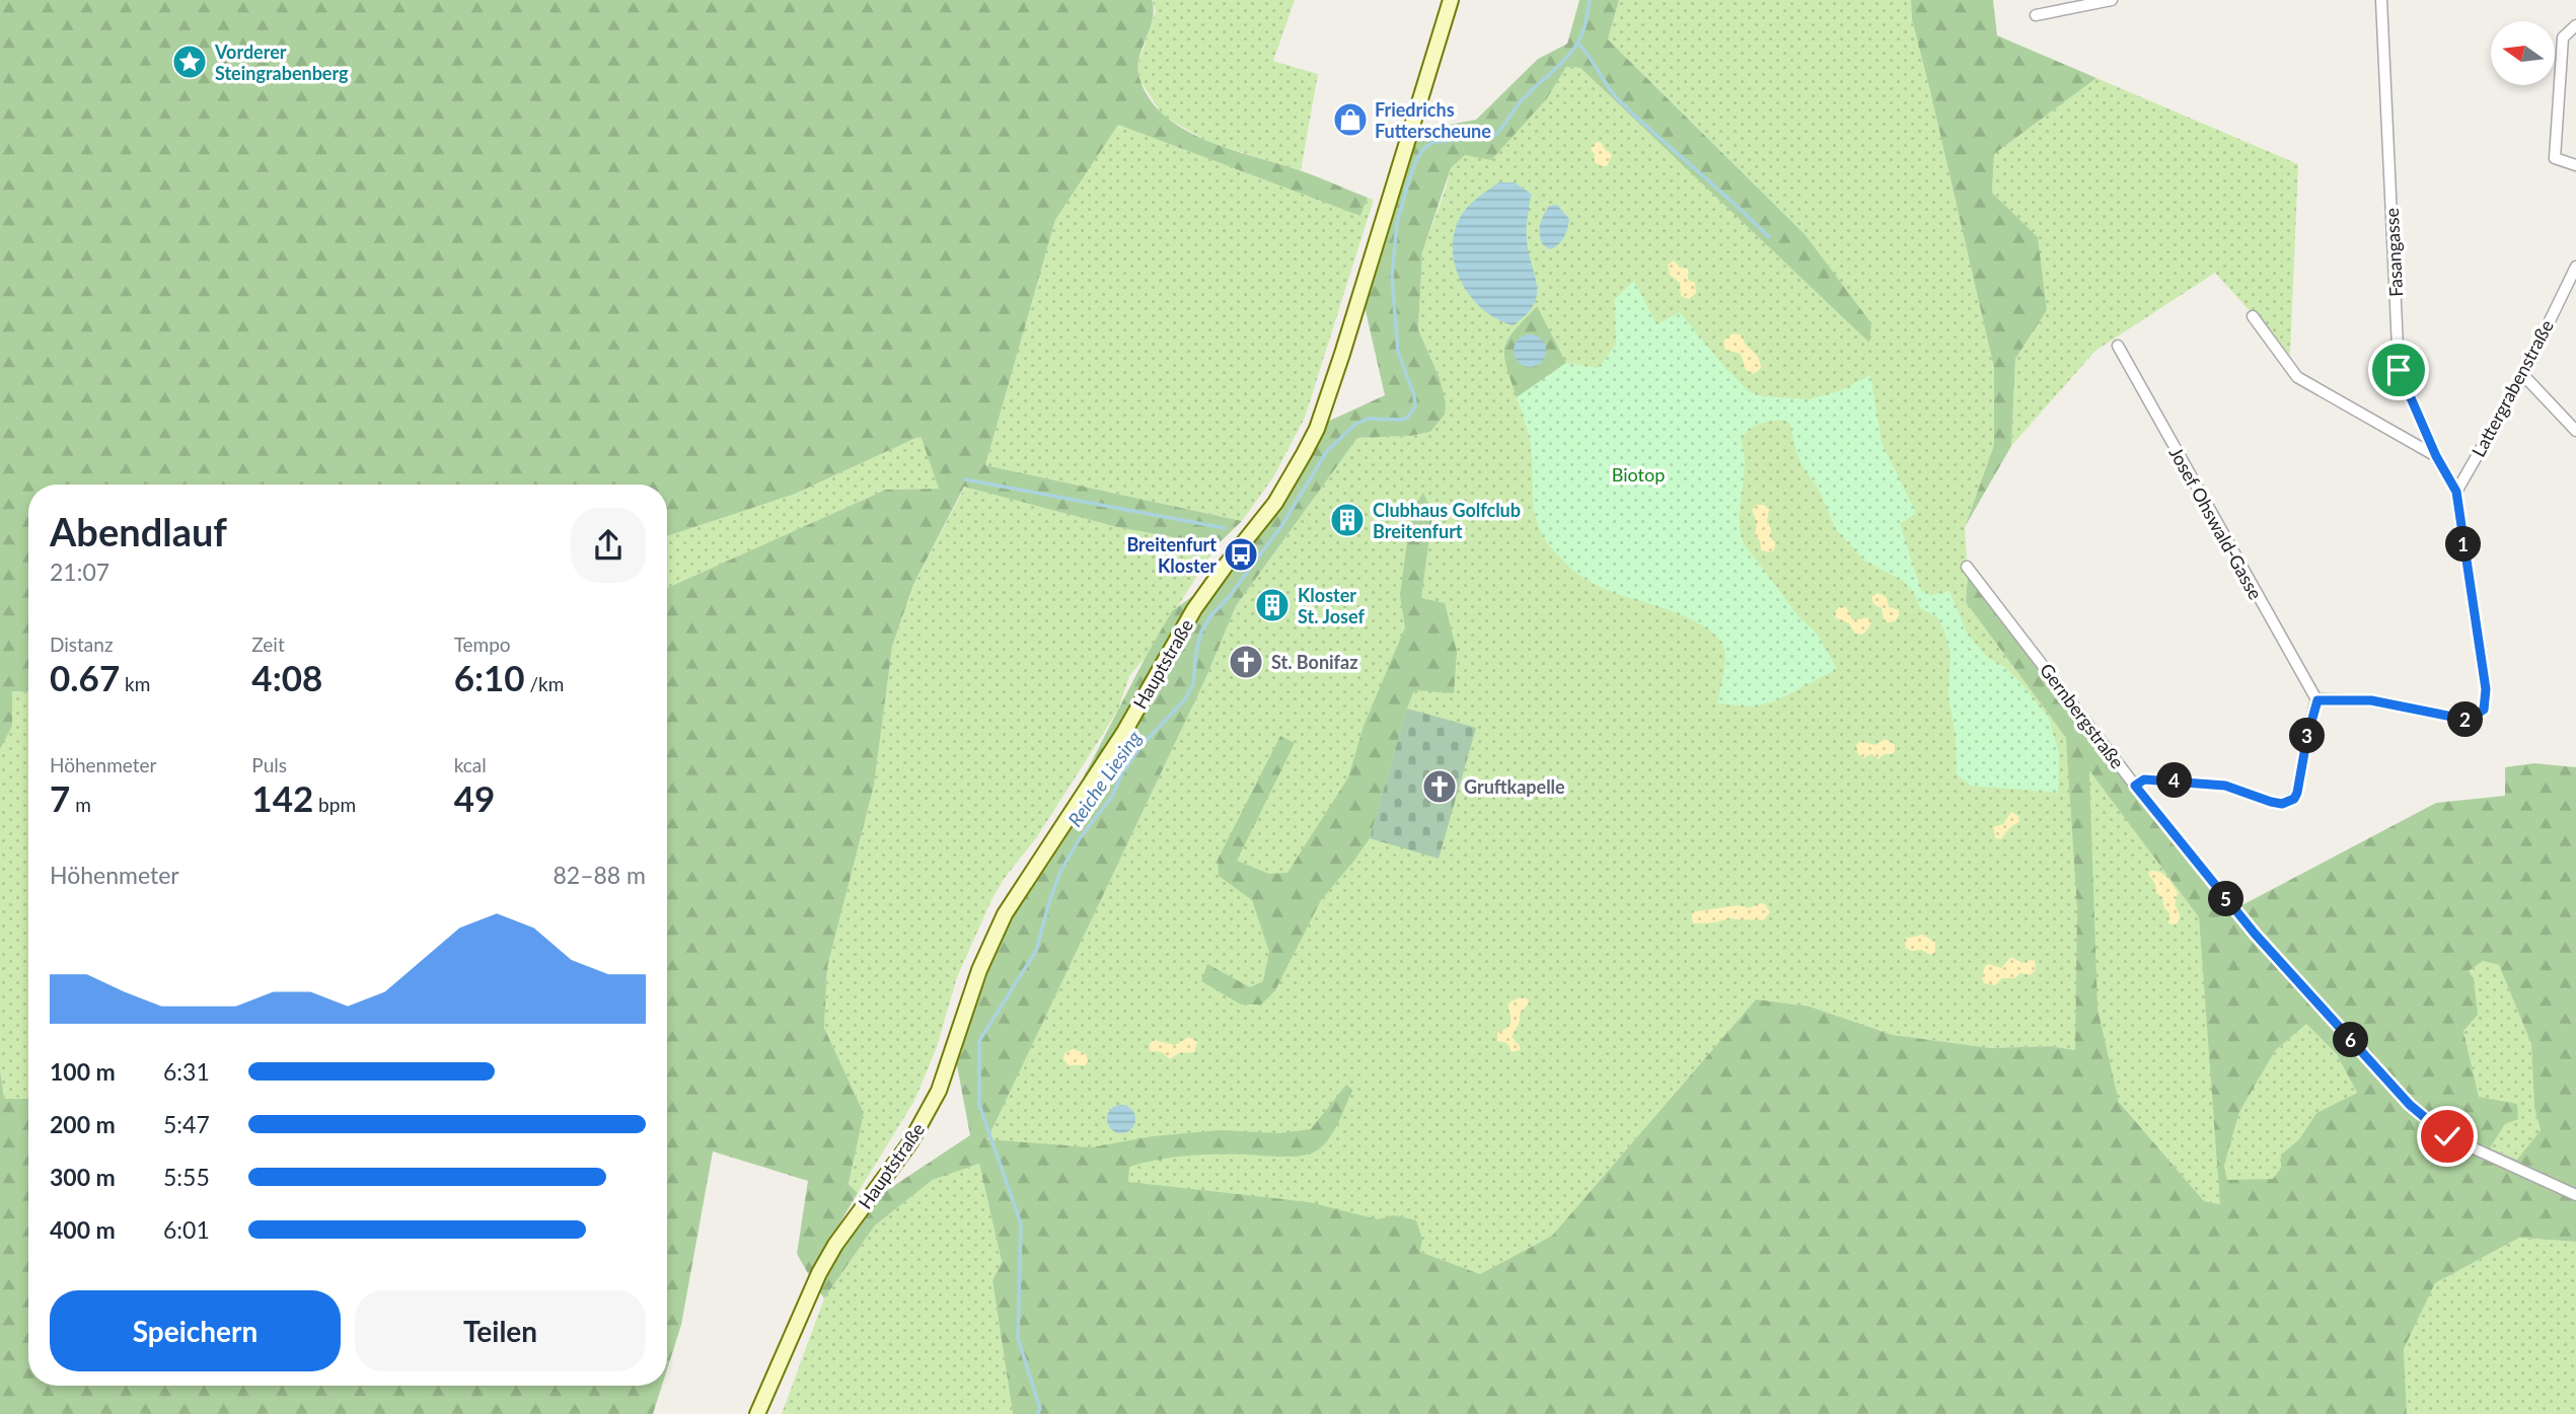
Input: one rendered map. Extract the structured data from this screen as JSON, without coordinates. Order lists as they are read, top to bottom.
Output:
{
  "streets": {
    "main road": ["Hauptstraße"],
    "street": [
      "Fasangasse",
      "Lattergrabenstraße",
      "Josef Ohswald-Gasse",
      "Gernbergstraße"
    ]
  },
  "crossings": [
    ["Fasangasse", "Lattergrabenstraße"]
  ],
  "water": ["Reiche Liesing"],
  "parks": ["Biotop"],
  "places": {
    "place": ["Vorderer Steingrabenberg"],
    "shop": ["Friedrichs Futterscheune"],
    "building": ["Clubhaus Golfclub Breitenfurt", "Kloster St. Josef"],
    "bus stop": ["Breitenfurt Kloster"],
    "church": ["St. Bonifaz", "Gruftkapelle"]
  },
  "north": "left",
  "page": {
    "heading": ["Abendlauf", "21:07"],
    "pins": [
      "1",
      "2",
      "3",
      "4",
      "5",
      "6"
    ],
    "stats": [
      ["Distanz", "0.67 km"],
      ["Zeit", "4:08"],
      ["Tempo", "6:10 /km"],
      ["Höhenmeter", "7 m"],
      ["Puls", "142 bpm"],
      ["kcal", "49"]
    ],
    "chart": ["Höhenmeter", "82–88 m"],
    "list": [
      {
        "name": "100 m",
        "note": "6:31"
      },
      {
        "name": "200 m",
        "note": "5:47"
      },
      {
        "name": "300 m",
        "note": "5:55"
      },
      {
        "name": "400 m",
        "note": "6:01"
      }
    ],
    "buttons": ["Speichern", "Teilen"]
  }
}
